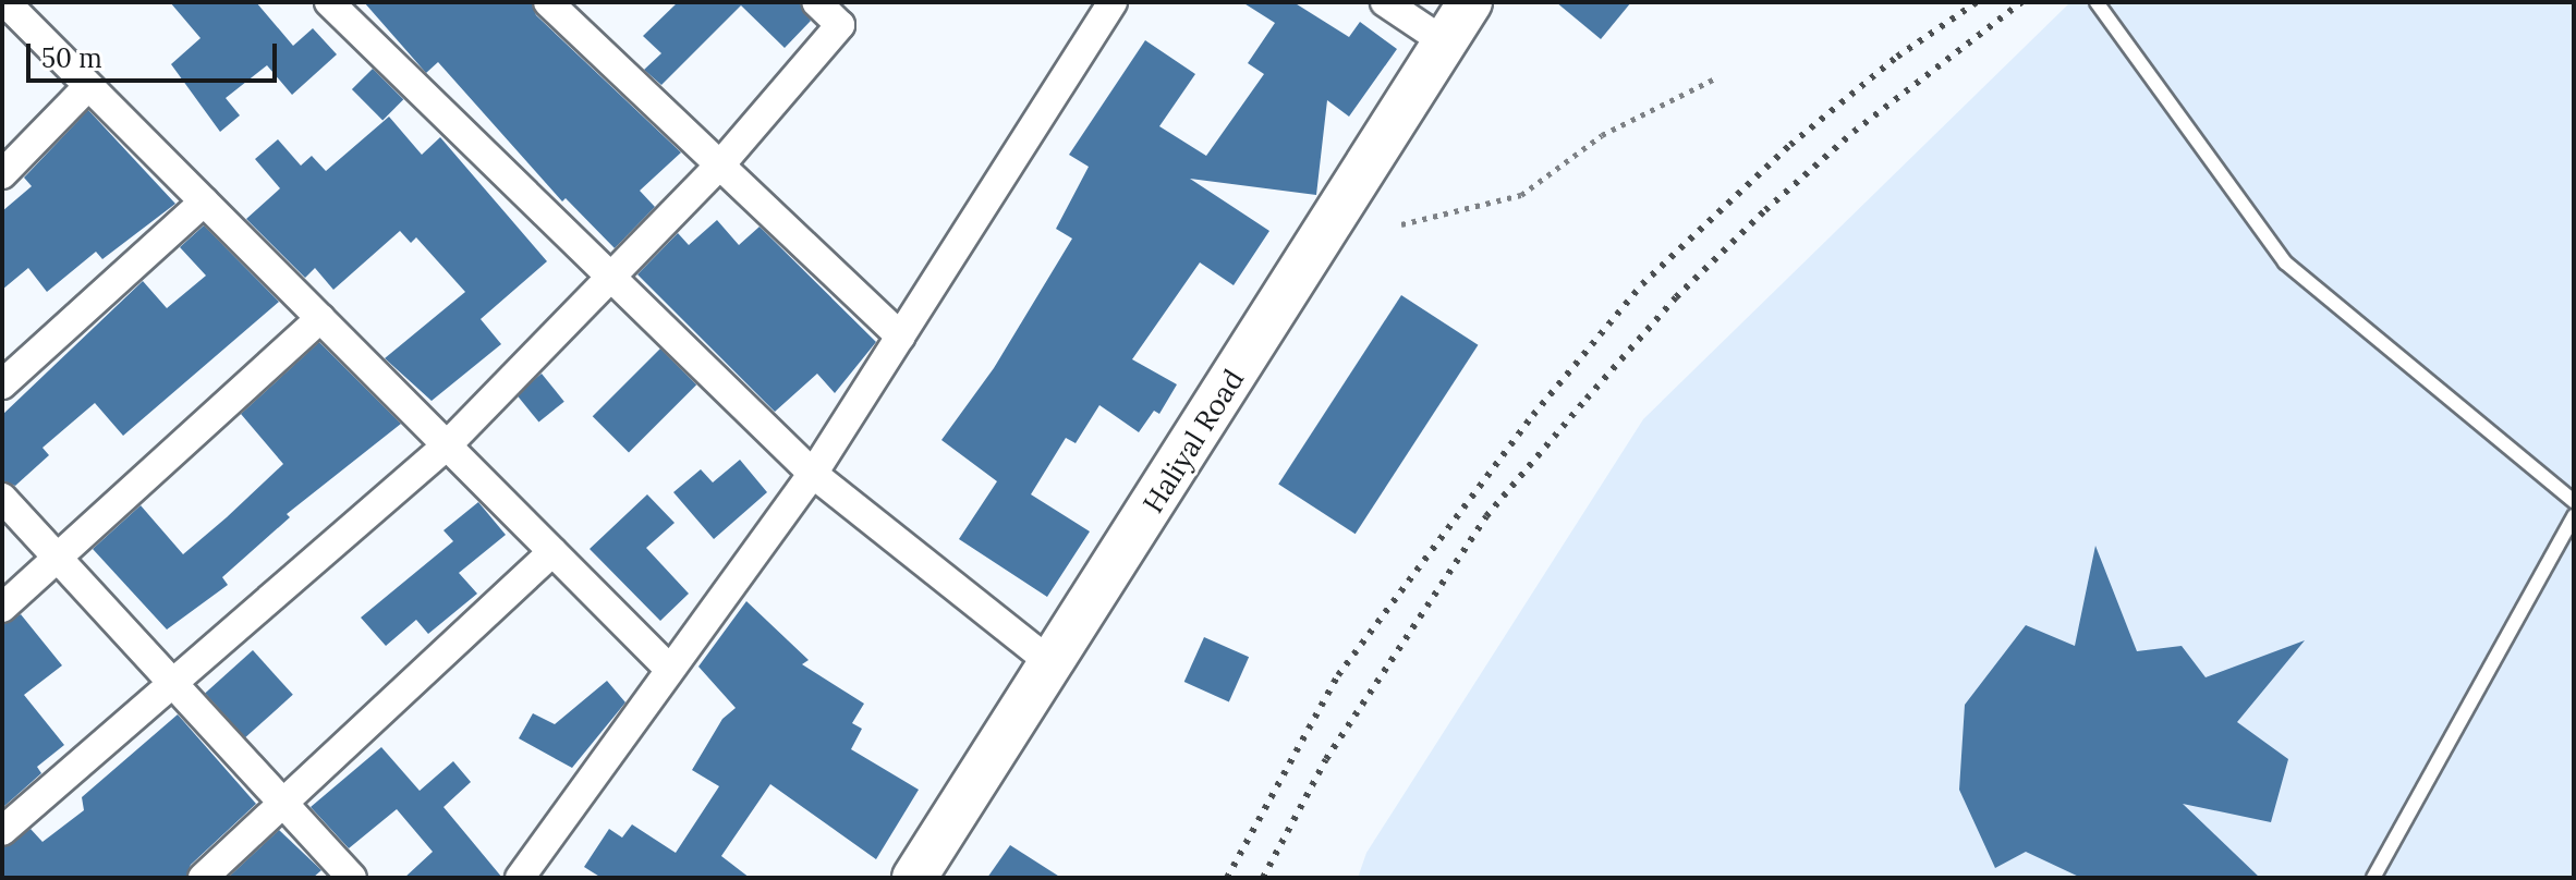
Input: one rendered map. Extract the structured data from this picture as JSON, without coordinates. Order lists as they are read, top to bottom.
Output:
{
  "streets": {
    "main road": ["Haliyal Road"]
  },
  "scale_bar": "50 m"
}
